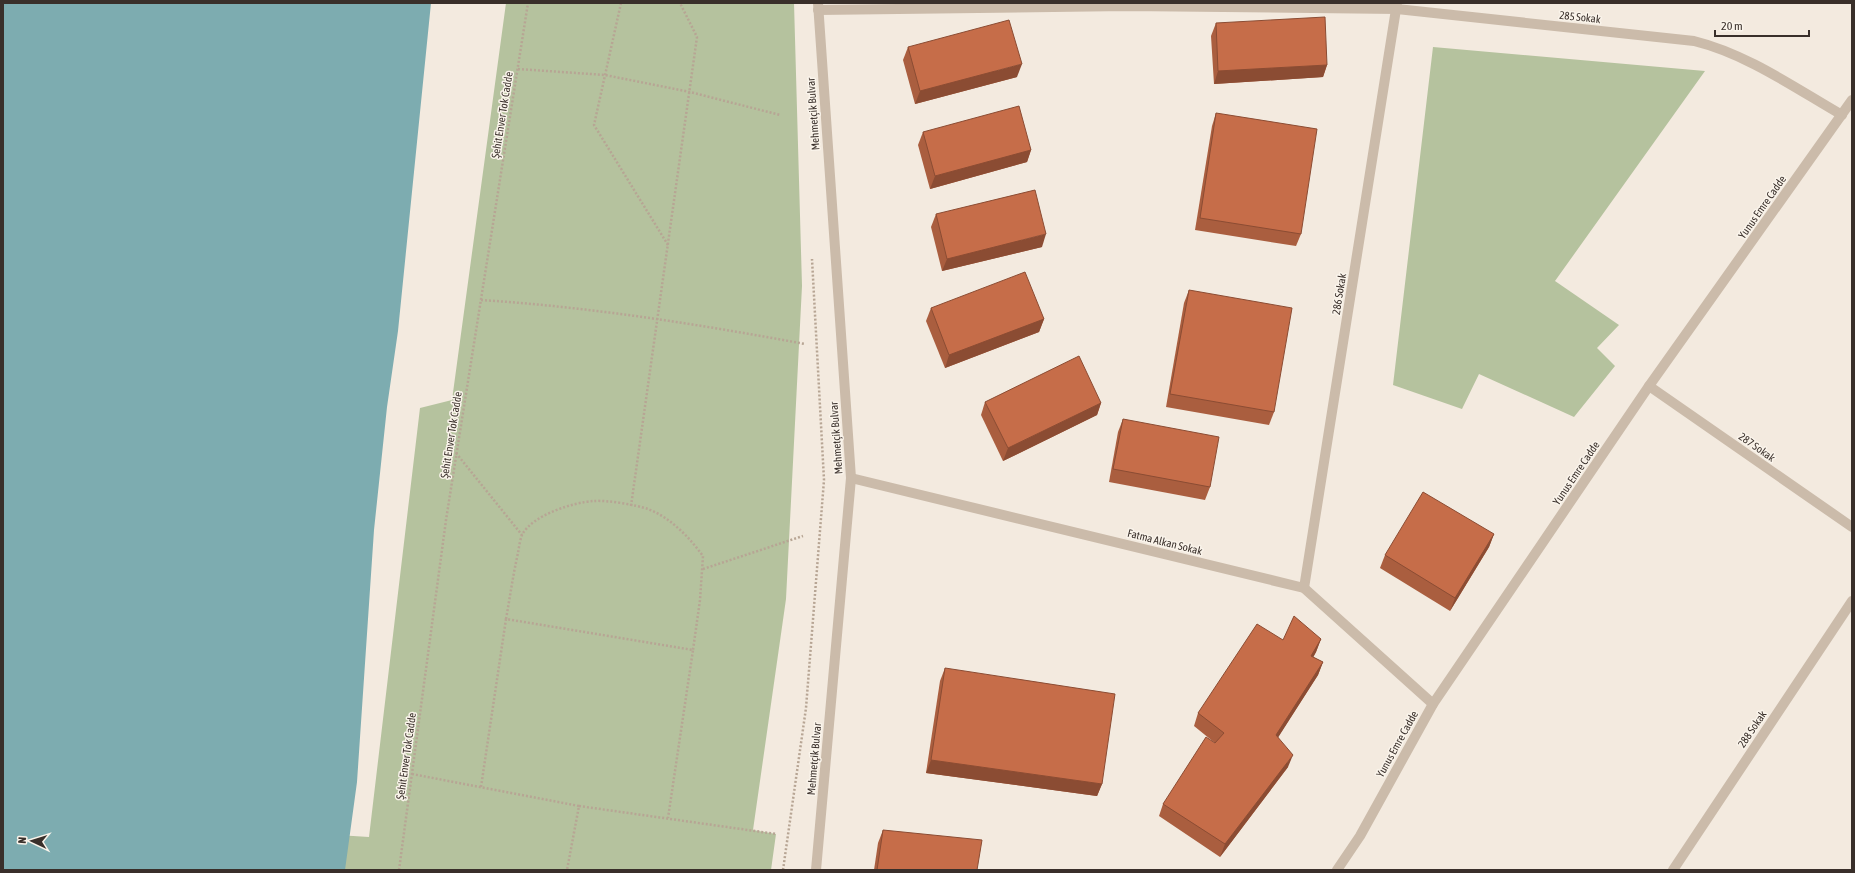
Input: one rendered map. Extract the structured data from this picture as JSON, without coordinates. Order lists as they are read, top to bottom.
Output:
{
  "streets": {
    "street": [
      "285 Sokak",
      "Mehmetçik Bulvar",
      "Yunus Emre Cadde",
      "286 Sokak",
      "287 Sokak",
      "Fatma Alkan Sokak",
      "288 Sokak"
    ],
    "path": ["Şehit Enver Tok Cadde"]
  },
  "crossings": [
    ["285 Sokak", "Mehmetçik Bulvar"],
    ["285 Sokak", "Yunus Emre Cadde"],
    ["285 Sokak", "286 Sokak"],
    ["Mehmetçik Bulvar", "Fatma Alkan Sokak"],
    ["Yunus Emre Cadde", "287 Sokak"],
    ["Yunus Emre Cadde", "Fatma Alkan Sokak"],
    ["286 Sokak", "Fatma Alkan Sokak"]
  ],
  "scale_bar": "20 m",
  "north": "left"
}
